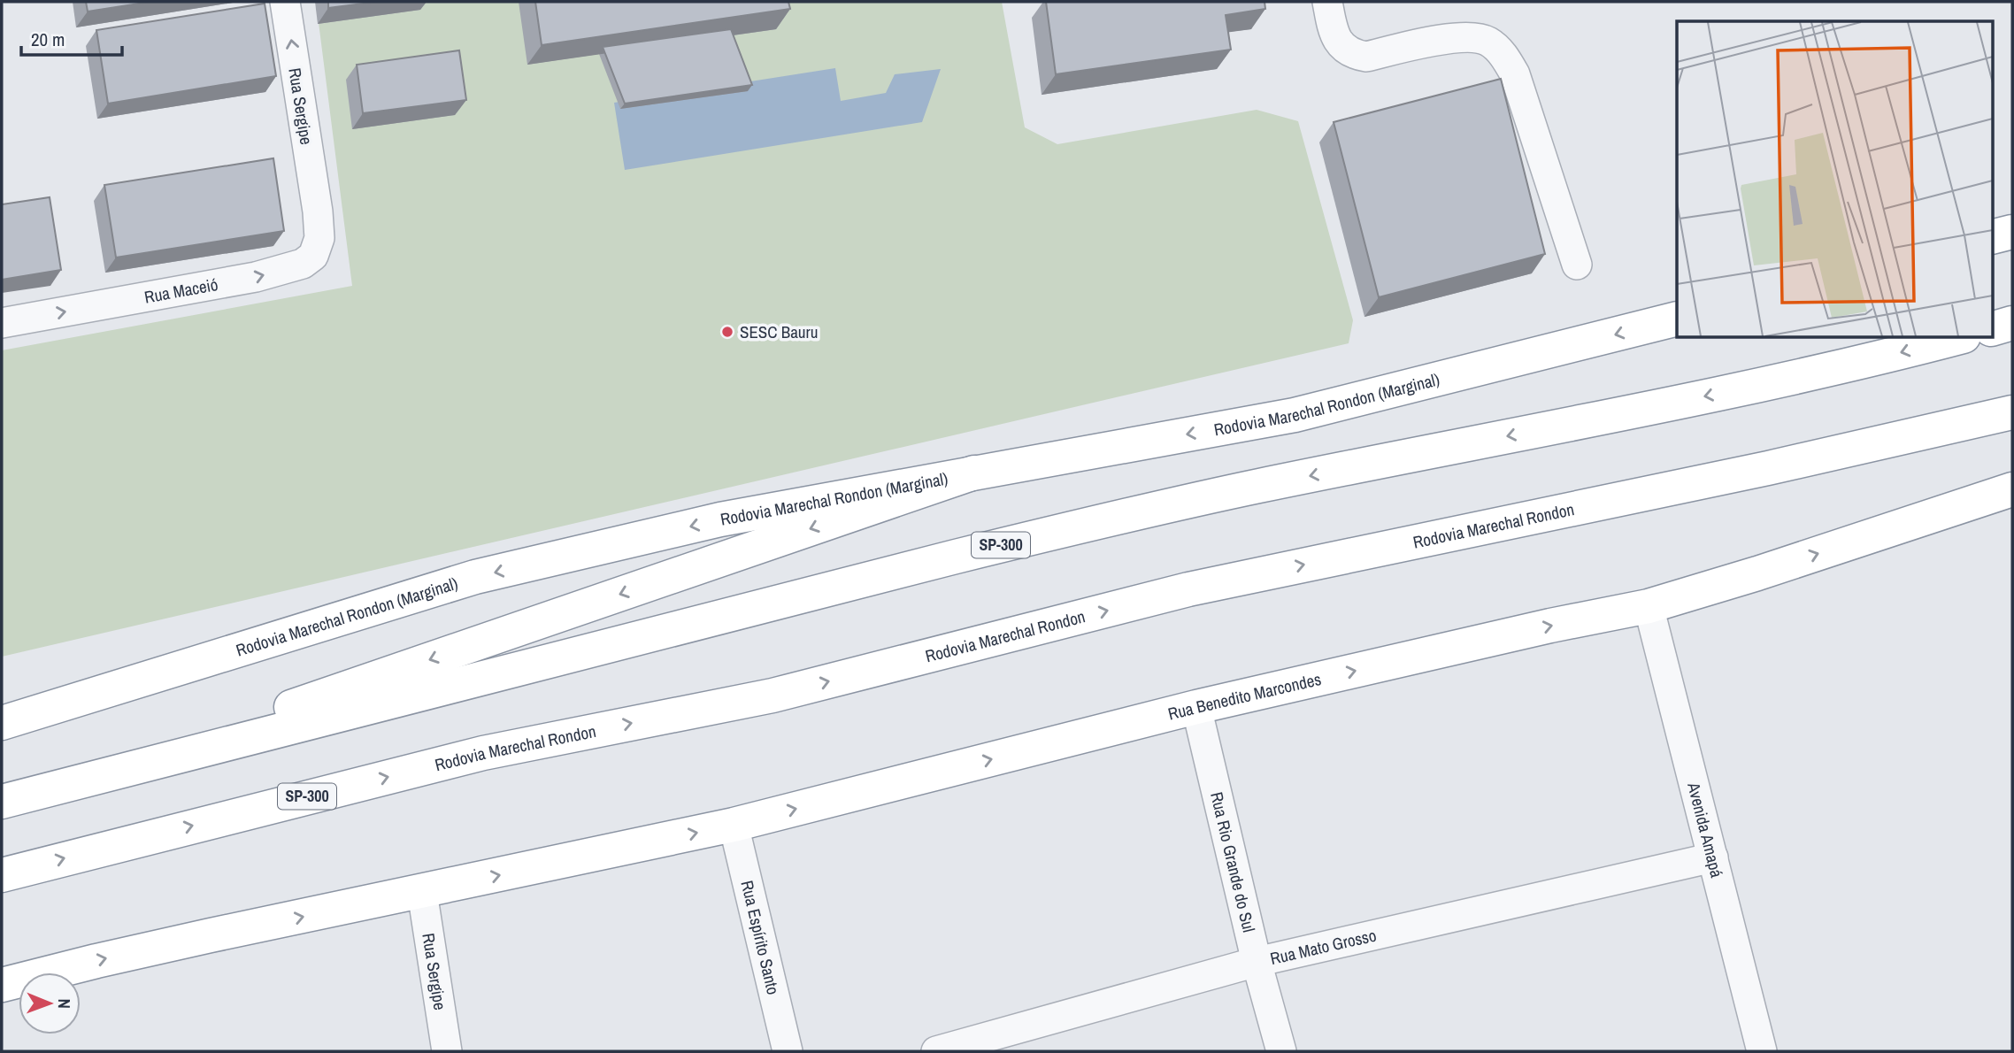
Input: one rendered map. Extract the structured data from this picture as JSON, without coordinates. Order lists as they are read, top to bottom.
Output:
{
  "streets": {
    "highway": [
      "Rodovia Marechal Rondon (Marginal)",
      "Rodovia Marechal Rondon",
      "SP-300",
      "Rua Benedito Marcondes"
    ],
    "street": [
      "Rua Sergipe",
      "Rua Maceió",
      "Avenida Amapá",
      "Rua Rio Grande do Sul",
      "Rua Espírito Santo",
      "Rua Mato Grosso"
    ]
  },
  "crossings": [
    ["Rua Sergipe", "Rua Maceió"],
    ["Rua Sergipe", "Rua Benedito Marcondes"],
    ["Rua Benedito Marcondes", "Avenida Amapá"],
    ["Rua Benedito Marcondes", "Rua Rio Grande do Sul"],
    ["Rua Benedito Marcondes", "Rua Espírito Santo"],
    ["Avenida Amapá", "Rua Mato Grosso"],
    ["Rua Rio Grande do Sul", "Rua Mato Grosso"]
  ],
  "one_way": ["Rua Sergipe", "Rua Maceió"],
  "places": ["SESC Bauru"],
  "scale_bar": "20 m",
  "north": "right"
}
